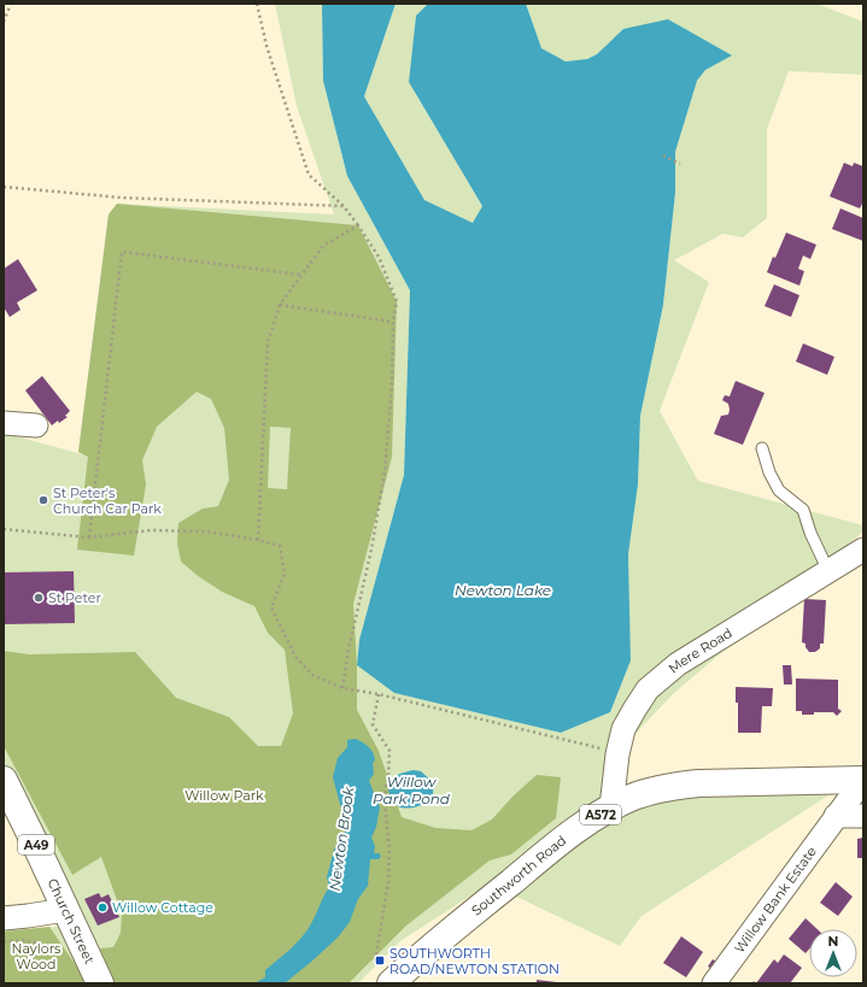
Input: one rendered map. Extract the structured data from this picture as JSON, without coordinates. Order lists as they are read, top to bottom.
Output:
{
  "streets": {
    "main road": [
      "A572",
      "A49",
      "Southworth Road",
      "Church Street"
    ],
    "street": ["Mere Road", "Willow Bank Estate"]
  },
  "crossings": [
    ["Mere Road", "Southworth Road"],
    ["Southworth Road", "Willow Bank Estate"]
  ],
  "water": ["Newton Lake", "Willow Park Pond", "Newton Brook"],
  "parks": ["Willow Park", "Naylors Wood"],
  "places": {
    "other": ["St Peter's Church Car Park", "St Peter", "Willow Cottage"],
    "transit": ["SOUTHWORTH ROAD/NEWTON STATION"]
  },
  "north": "top"
}
